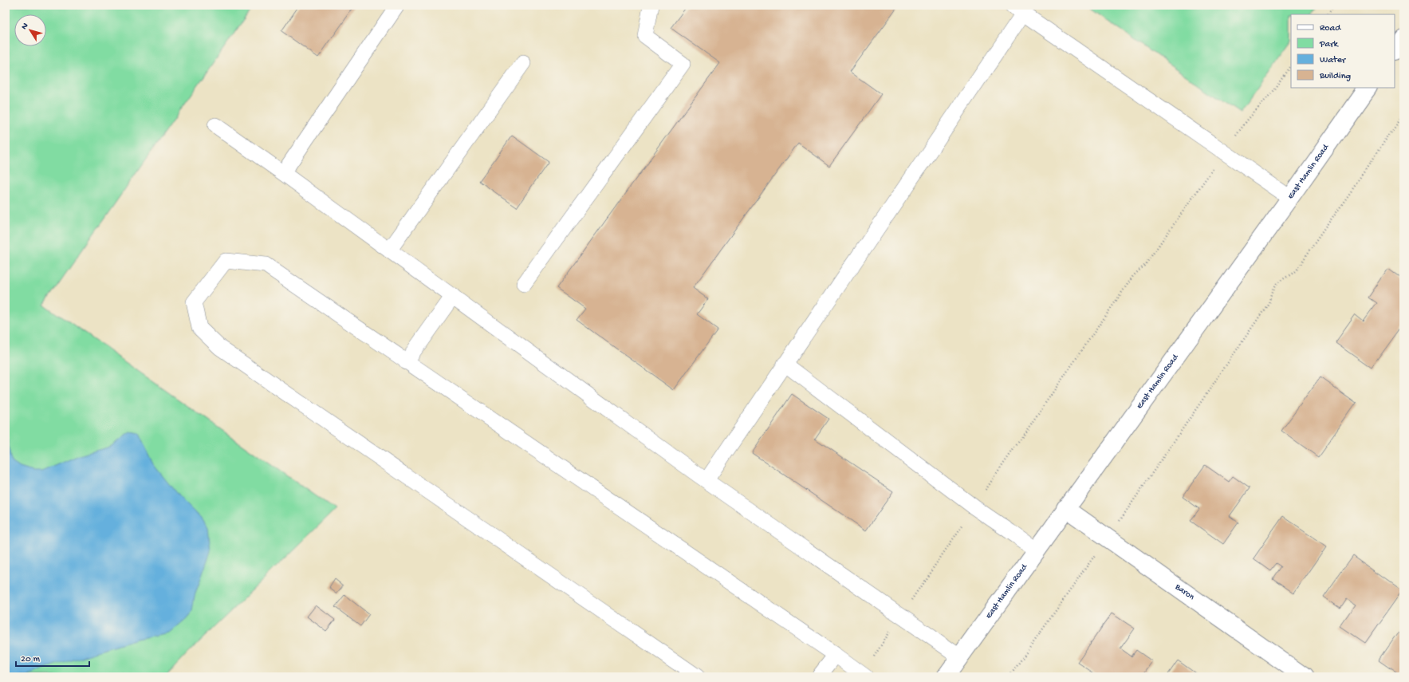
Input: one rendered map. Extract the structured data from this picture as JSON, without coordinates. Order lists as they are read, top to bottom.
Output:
{
  "streets": {
    "street": ["East Hamlin Road", "Baron"]
  },
  "crossings": [
    ["East Hamlin Road", "Baron"]
  ],
  "legend": [
    "Road",
    "Park",
    "Water",
    "Building"
  ],
  "scale_bar": "20 m",
  "north": "top left"
}
